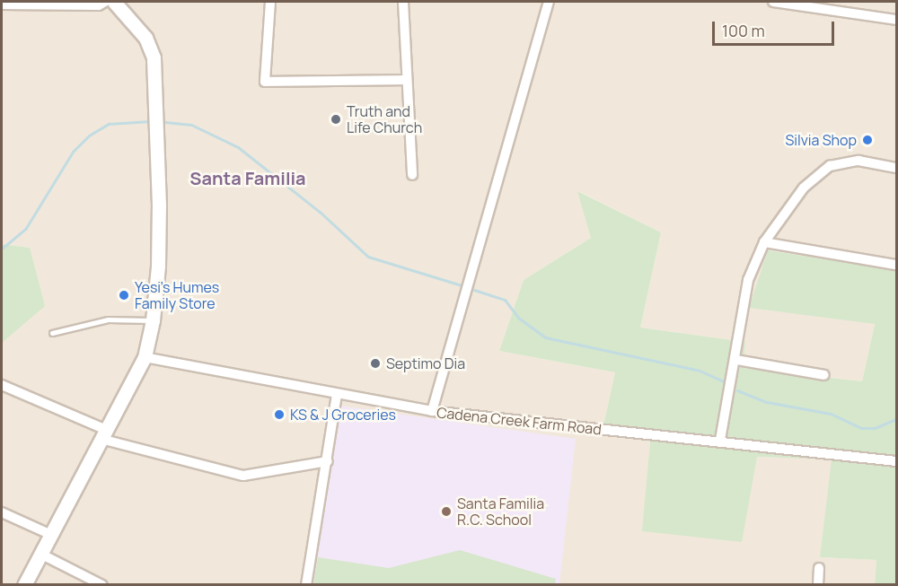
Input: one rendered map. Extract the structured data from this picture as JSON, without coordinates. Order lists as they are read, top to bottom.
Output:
{
  "streets": {
    "street": ["Cadena Creek Farm Road"]
  },
  "districts": ["Santa Familia"],
  "places": [
    "Truth and Life Church",
    "Silvia Shop",
    "Yesi's Humes Family Store",
    "Septimo Dia",
    "KS & J Groceries",
    "Santa Familia R.C. School"
  ],
  "scale_bar": "100 m"
}
